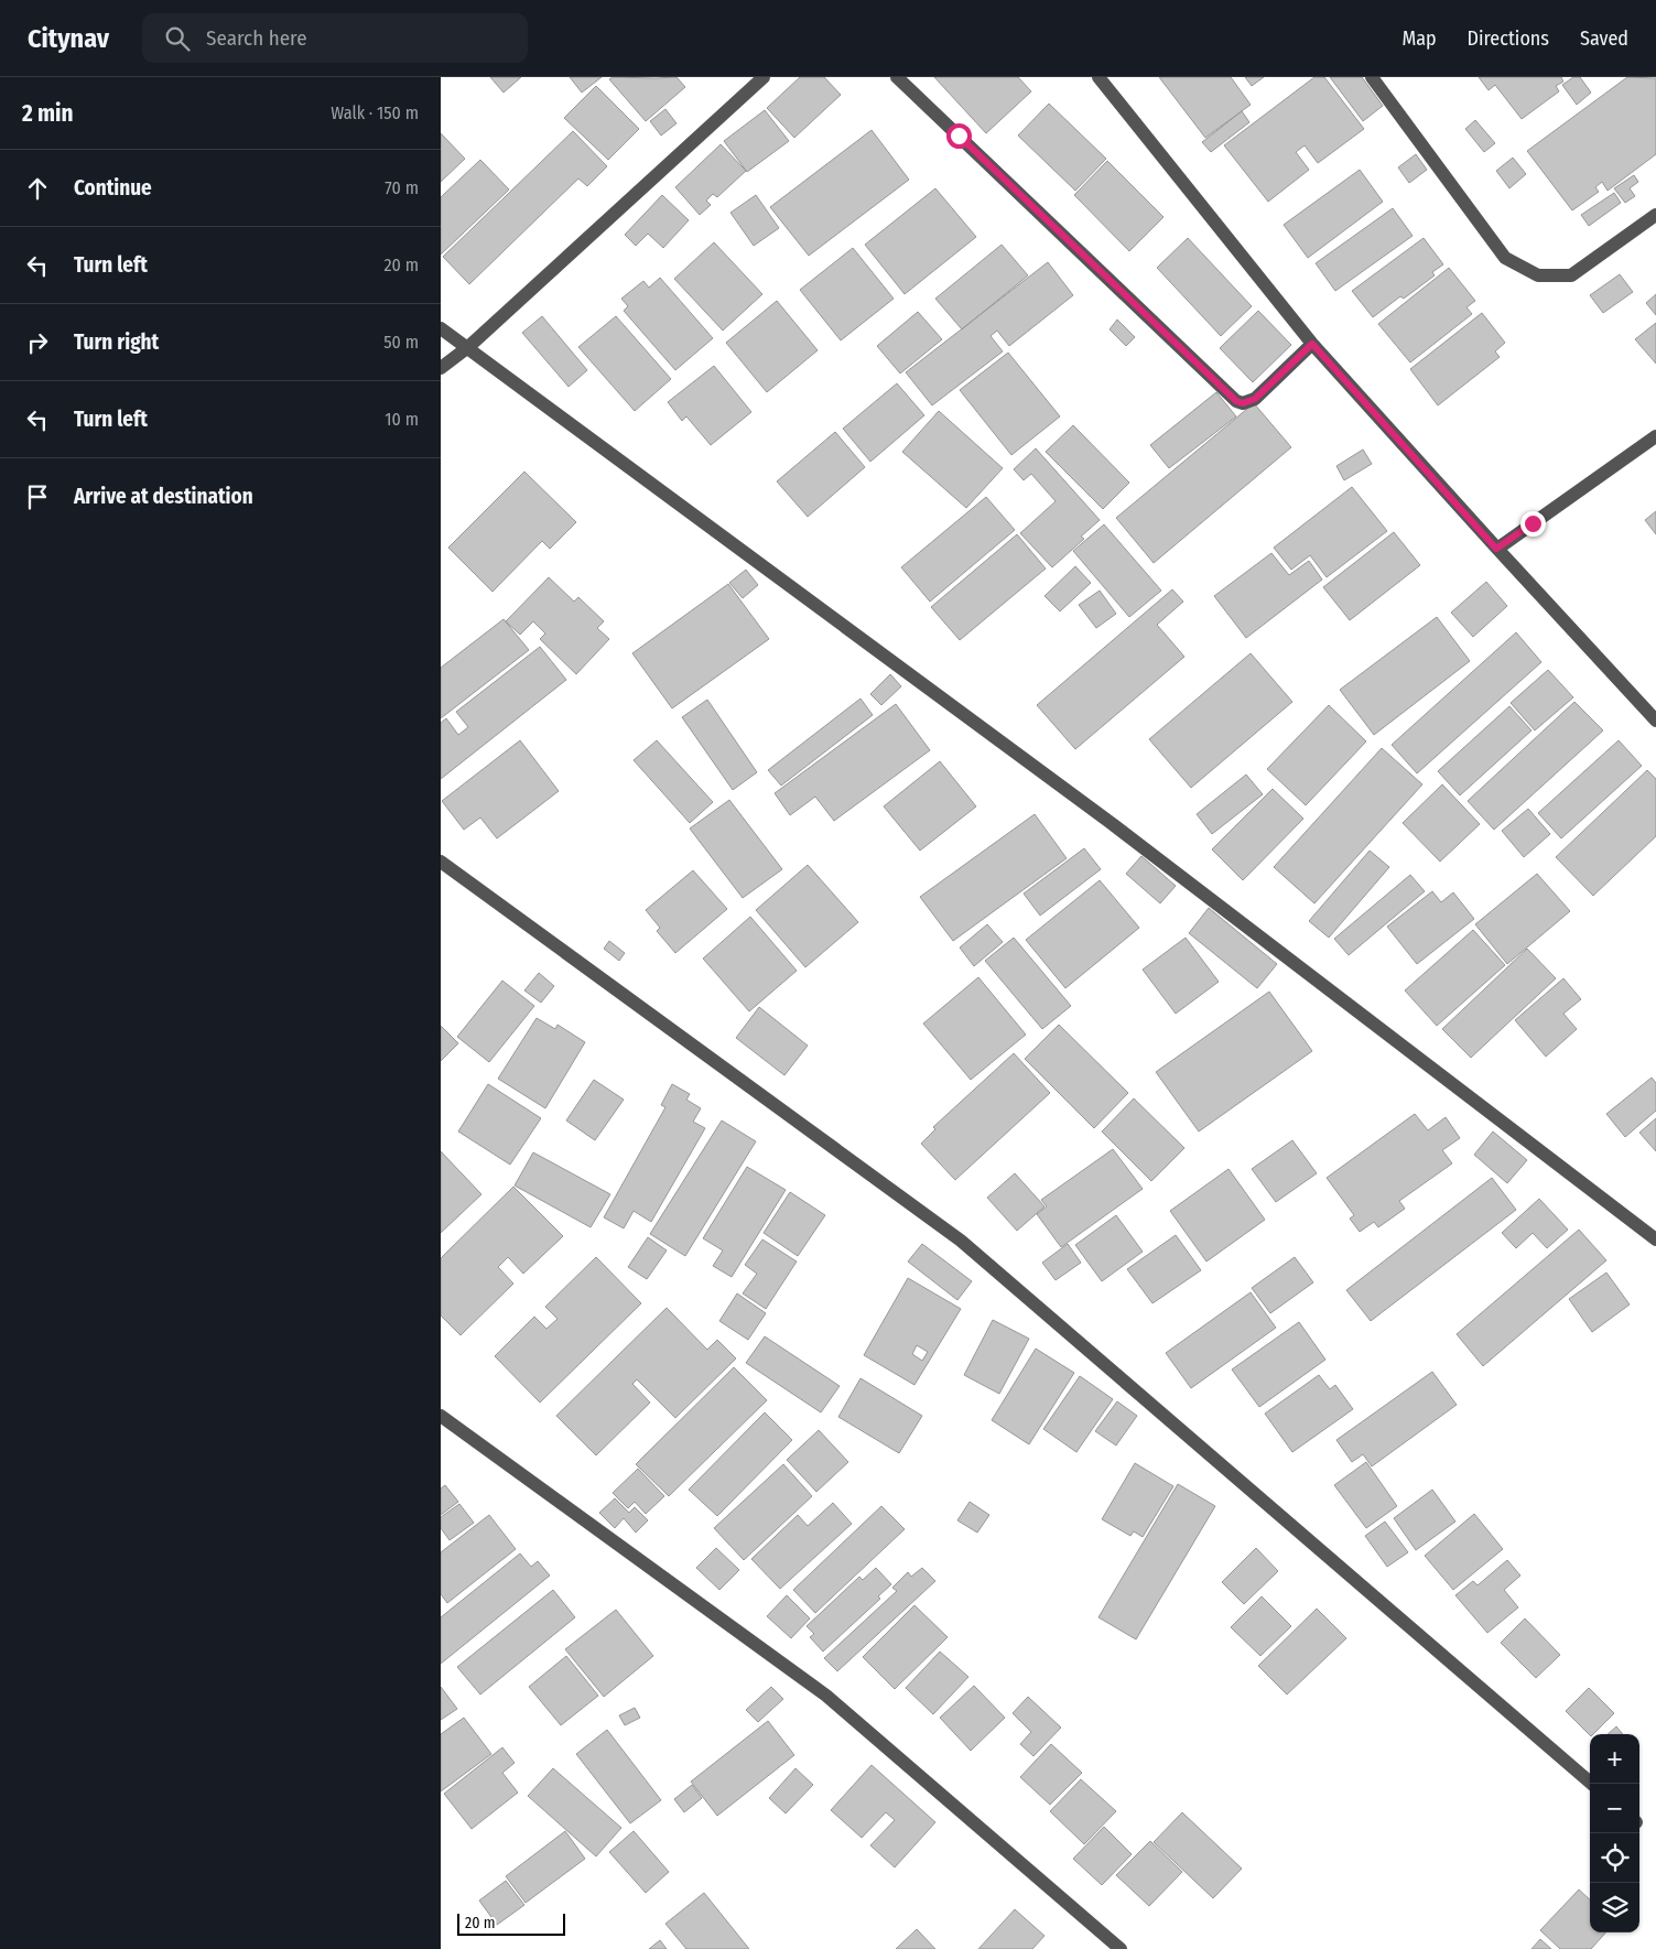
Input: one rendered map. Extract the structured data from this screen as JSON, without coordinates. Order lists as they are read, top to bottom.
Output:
{
  "scale_bar": "20 m",
  "page": {
    "header": "Citynav",
    "search": "Search here",
    "nav": ["Map", "Directions", "Saved"],
    "heading": ["2 min", "Walk · 150 m"],
    "list": [
      ["Continue", "70 m"],
      ["Turn left", "20 m"],
      ["Turn right", "50 m"],
      ["Turn left", "10 m"],
      "Arrive at destination"
    ],
    "map_buttons": ["+", "−"],
    "scale": "20 m"
  }
}
